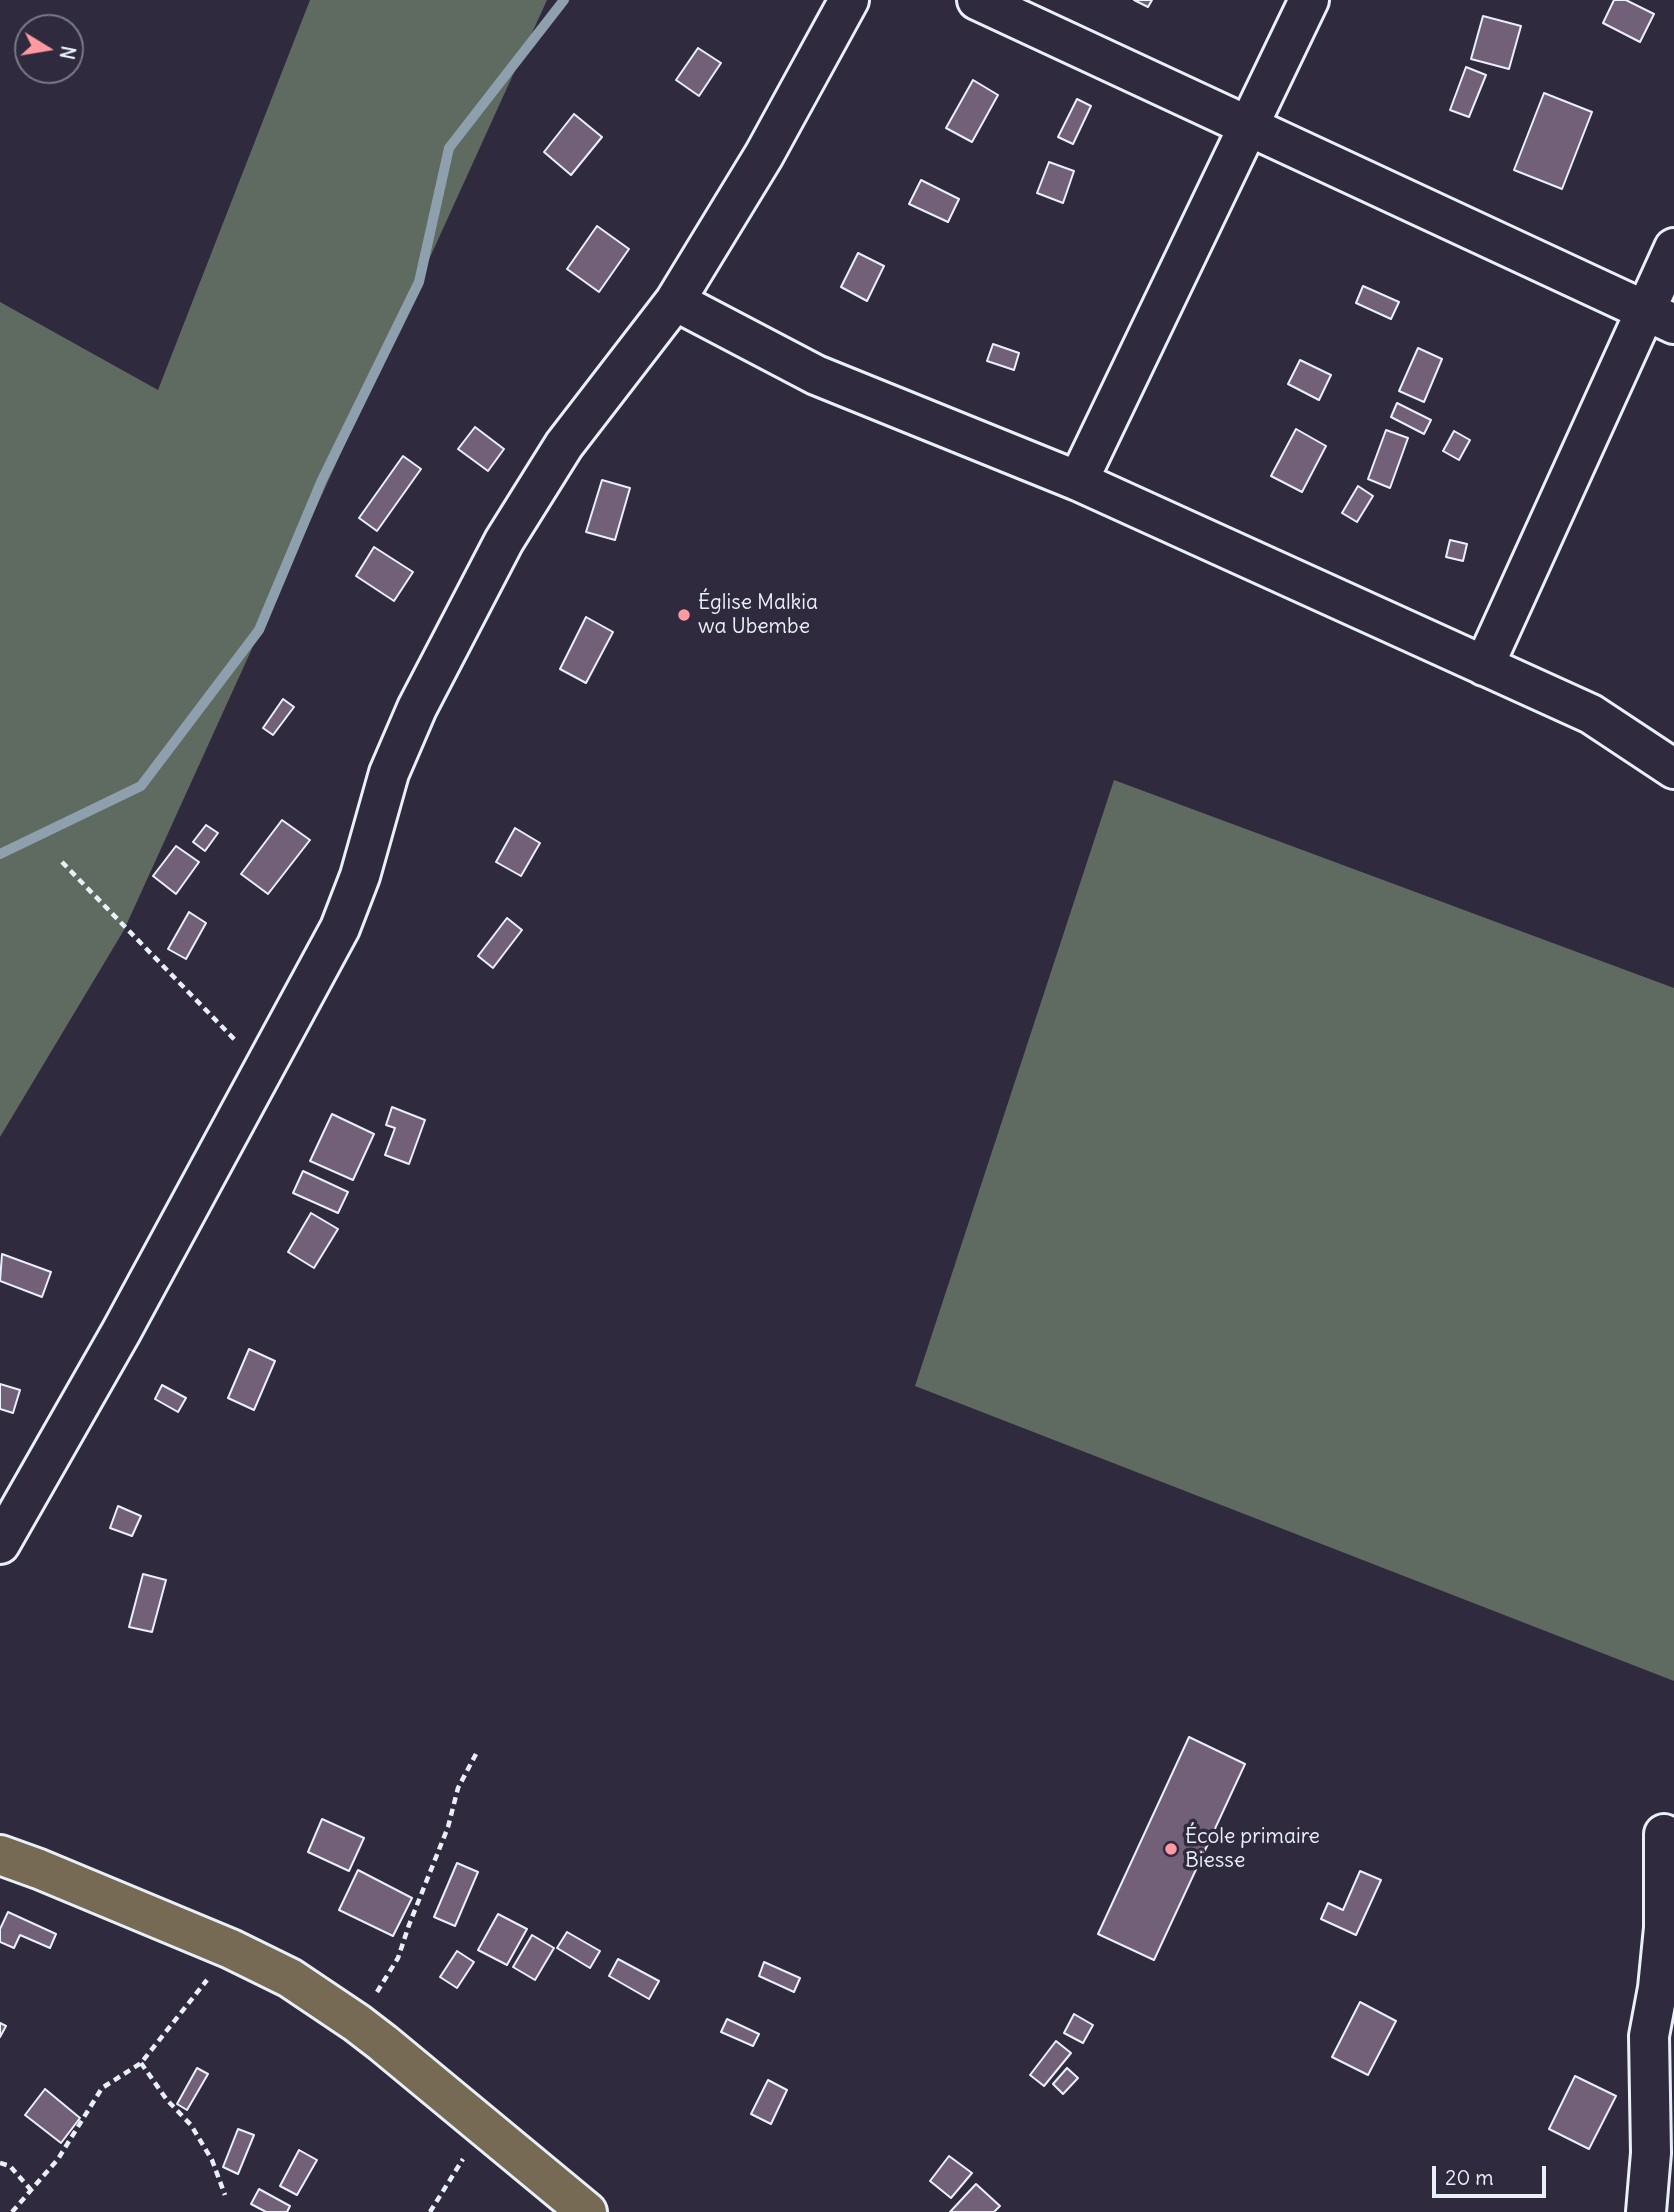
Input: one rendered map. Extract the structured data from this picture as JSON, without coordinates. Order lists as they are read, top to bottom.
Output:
{
  "places": ["Église Malkia wa Ubembe", "École primaire Biesse"],
  "scale_bar": "20 m",
  "north": "right"
}
